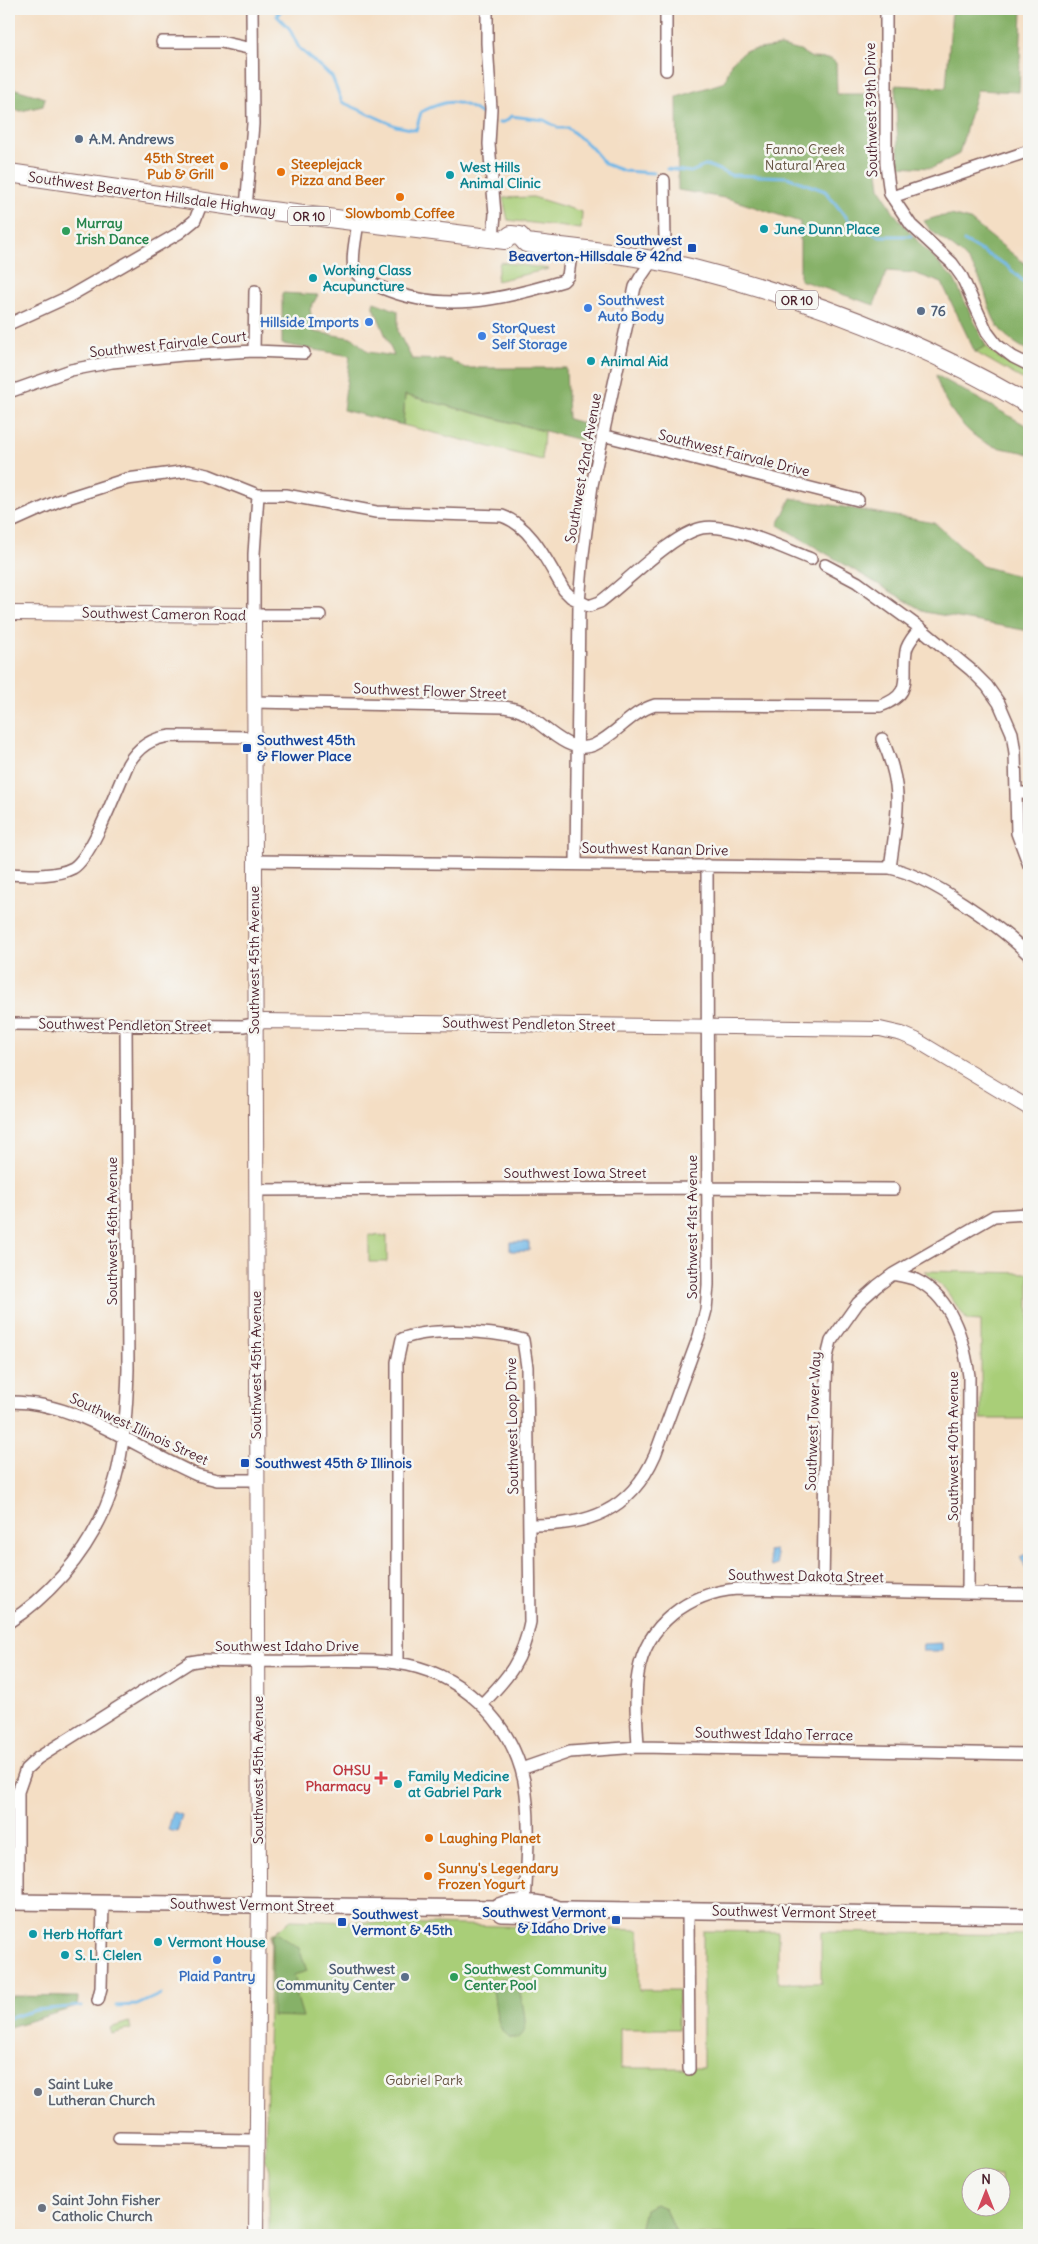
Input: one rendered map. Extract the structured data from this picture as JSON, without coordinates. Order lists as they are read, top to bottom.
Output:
{
  "streets": {
    "main road": ["Southwest Beaverton Hillsdale Highway", "OR 10", "Southwest Vermont Street"],
    "street": [
      "Southwest 39th Drive",
      "Southwest Fairvale Court",
      "Southwest Fairvale Drive",
      "Southwest 42nd Avenue",
      "Southwest Cameron Road",
      "Southwest Flower Street",
      "Southwest Kanan Drive",
      "Southwest 45th Avenue",
      "Southwest Pendleton Street",
      "Southwest Iowa Street",
      "Southwest 41st Avenue",
      "Southwest 46th Avenue",
      "Southwest Tower Way",
      "Southwest Loop Drive",
      "Southwest Illinois Street",
      "Southwest 40th Avenue",
      "Southwest Dakota Street",
      "Southwest Idaho Drive",
      "Southwest Idaho Terrace"
    ]
  },
  "crossings": [
    ["Southwest Beaverton Hillsdale Highway", "Southwest 42nd Avenue"],
    ["Southwest Fairvale Drive", "Southwest 42nd Avenue"],
    ["Southwest 42nd Avenue", "Southwest Flower Street"],
    ["Southwest 42nd Avenue", "Southwest Kanan Drive"],
    ["Southwest Cameron Road", "Southwest 45th Avenue"],
    ["Southwest Flower Street", "Southwest 45th Avenue"],
    ["Southwest Kanan Drive", "Southwest 45th Avenue"],
    ["Southwest Kanan Drive", "Southwest 41st Avenue"],
    ["Southwest 45th Avenue", "Southwest Pendleton Street"],
    ["Southwest 45th Avenue", "Southwest Iowa Street"],
    ["Southwest 45th Avenue", "Southwest Illinois Street"],
    ["Southwest 45th Avenue", "Southwest Idaho Drive"],
    ["Southwest 45th Avenue", "Southwest Vermont Street"],
    ["Southwest Pendleton Street", "Southwest 41st Avenue"],
    ["Southwest Pendleton Street", "Southwest 46th Avenue"],
    ["Southwest Iowa Street", "Southwest 41st Avenue"],
    ["Southwest 41st Avenue", "Southwest Loop Drive"],
    ["Southwest 46th Avenue", "Southwest Illinois Street"],
    ["Southwest Tower Way", "Southwest 40th Avenue"],
    ["Southwest Tower Way", "Southwest Dakota Street"],
    ["Southwest Loop Drive", "Southwest Idaho Drive"],
    ["Southwest 40th Avenue", "Southwest Dakota Street"],
    ["Southwest Dakota Street", "Southwest Idaho Terrace"],
    ["Southwest Idaho Drive", "Southwest Idaho Terrace"],
    ["Southwest Idaho Drive", "Southwest Vermont Street"]
  ],
  "parks": ["Fanno Creek Natural Area", "Gabriel Park"],
  "places": {
    "other": [
      "A.M. Andrews",
      "45th Street Pub & Grill",
      "Steeplejack Pizza and Beer",
      "West Hills Animal Clinic",
      "Slowbomb Coffee",
      "June Dunn Place",
      "Murray Irish Dance",
      "Working Class Acupuncture",
      "Southwest Auto Body",
      "76",
      "Hillside Imports",
      "StorQuest Self Storage",
      "Animal Aid",
      "Family Medicine at Gabriel Park",
      "Laughing Planet",
      "Sunny's Legendary Frozen Yogurt",
      "Herb Hoffart",
      "Vermont House",
      "S. L. Clelen",
      "Plaid Pantry",
      "Southwest Community Center",
      "Southwest Community Center Pool",
      "Saint Luke Lutheran Church",
      "Saint John Fisher Catholic Church"
    ],
    "transit": [
      "Southwest Beaverton-Hillsdale & 42nd",
      "Southwest 45th & Flower Place",
      "Southwest 45th & Illinois",
      "Southwest Vermont & Idaho Drive",
      "Southwest Vermont & 45th"
    ],
    "health": ["OHSU Pharmacy"]
  },
  "north": "top"
}
